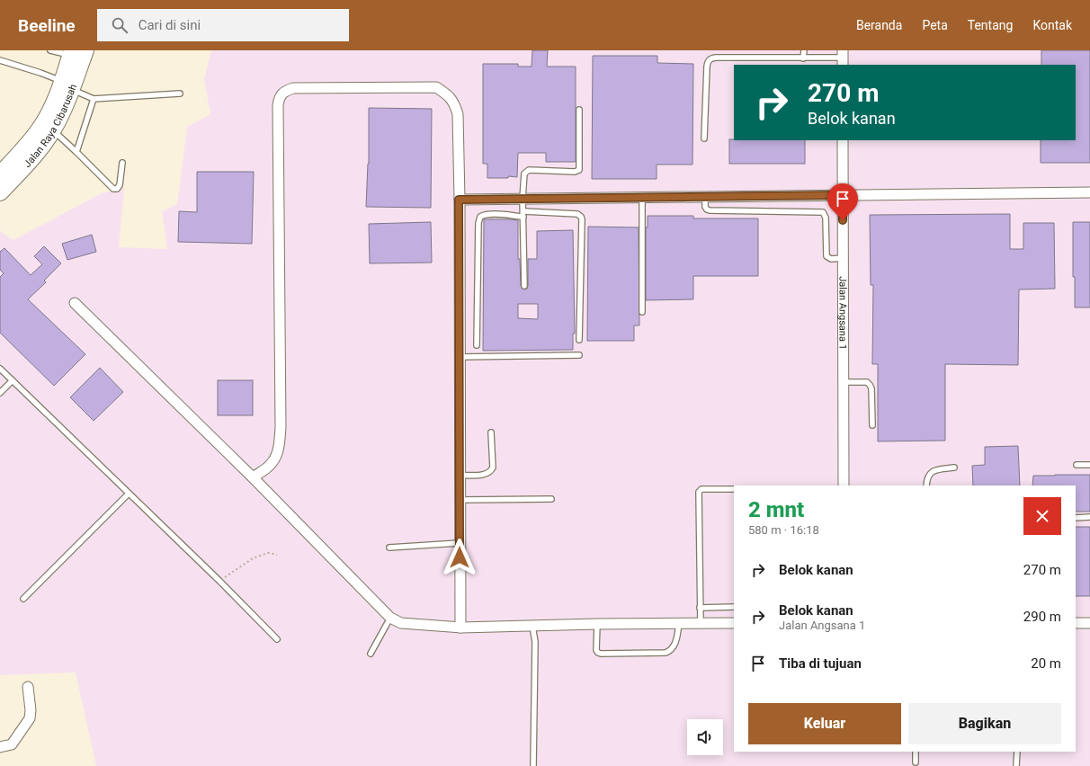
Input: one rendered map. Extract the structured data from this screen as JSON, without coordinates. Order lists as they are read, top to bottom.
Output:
{
  "streets": {
    "main road": ["Jalan Raya Cibarusah"],
    "street": ["Jalan Angsana 1"]
  },
  "page": {
    "header": "Beeline",
    "search": "Cari di sini",
    "nav": [
      "Beranda",
      "Peta",
      "Tentang",
      "Kontak"
    ],
    "turn": ["270 m", "Belok kanan"],
    "heading": ["2 mnt", "580 m · 16:18"],
    "list": [
      {
        "name": "Belok kanan",
        "value": "270 m"
      },
      {
        "name": "Belok kanan",
        "note": "Jalan Angsana 1",
        "value": "290 m"
      },
      {
        "name": "Tiba di tujuan",
        "value": "20 m"
      }
    ],
    "buttons": ["Keluar", "Bagikan"]
  }
}
